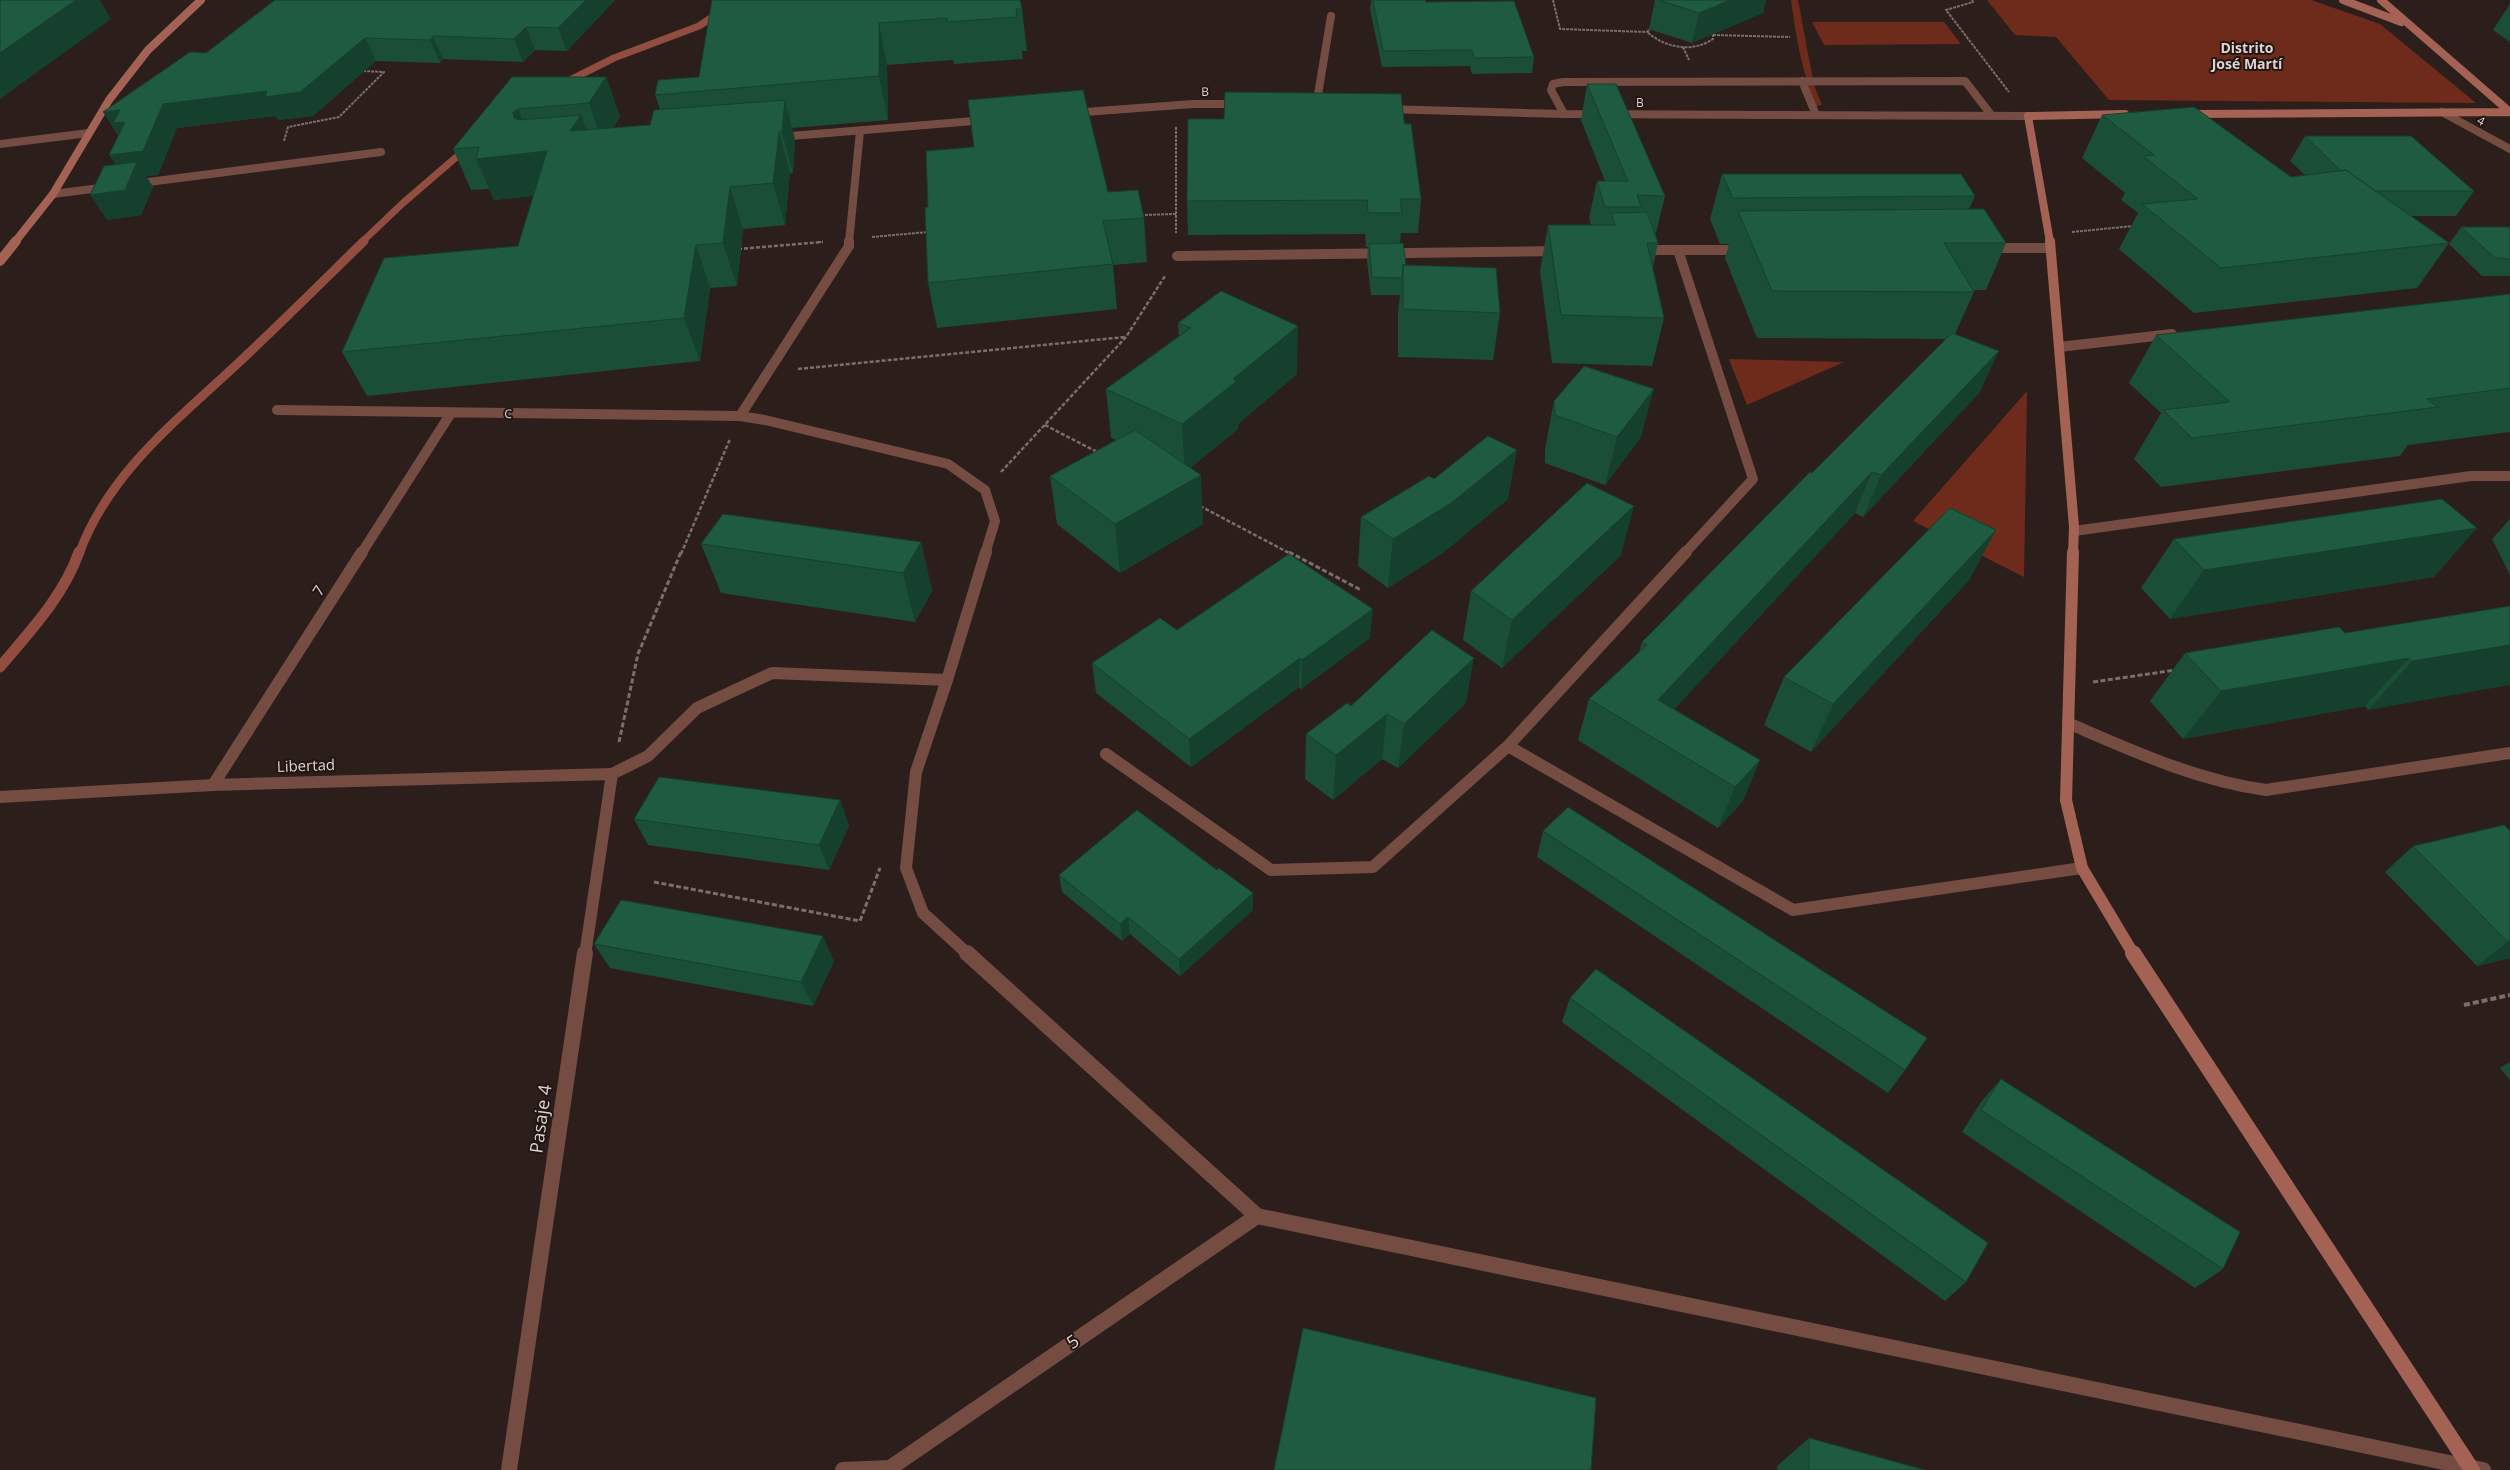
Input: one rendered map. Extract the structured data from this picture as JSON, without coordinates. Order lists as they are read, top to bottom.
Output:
{
  "streets": {
    "street": [
      "B",
      "4",
      "C",
      "7",
      "Libertad",
      "Pasaje 4",
      "5"
    ]
  },
  "crossings": [
    ["C", "7"],
    ["7", "Libertad"],
    ["Libertad", "Pasaje 4"]
  ],
  "districts": ["Distrito José Martí"]
}
